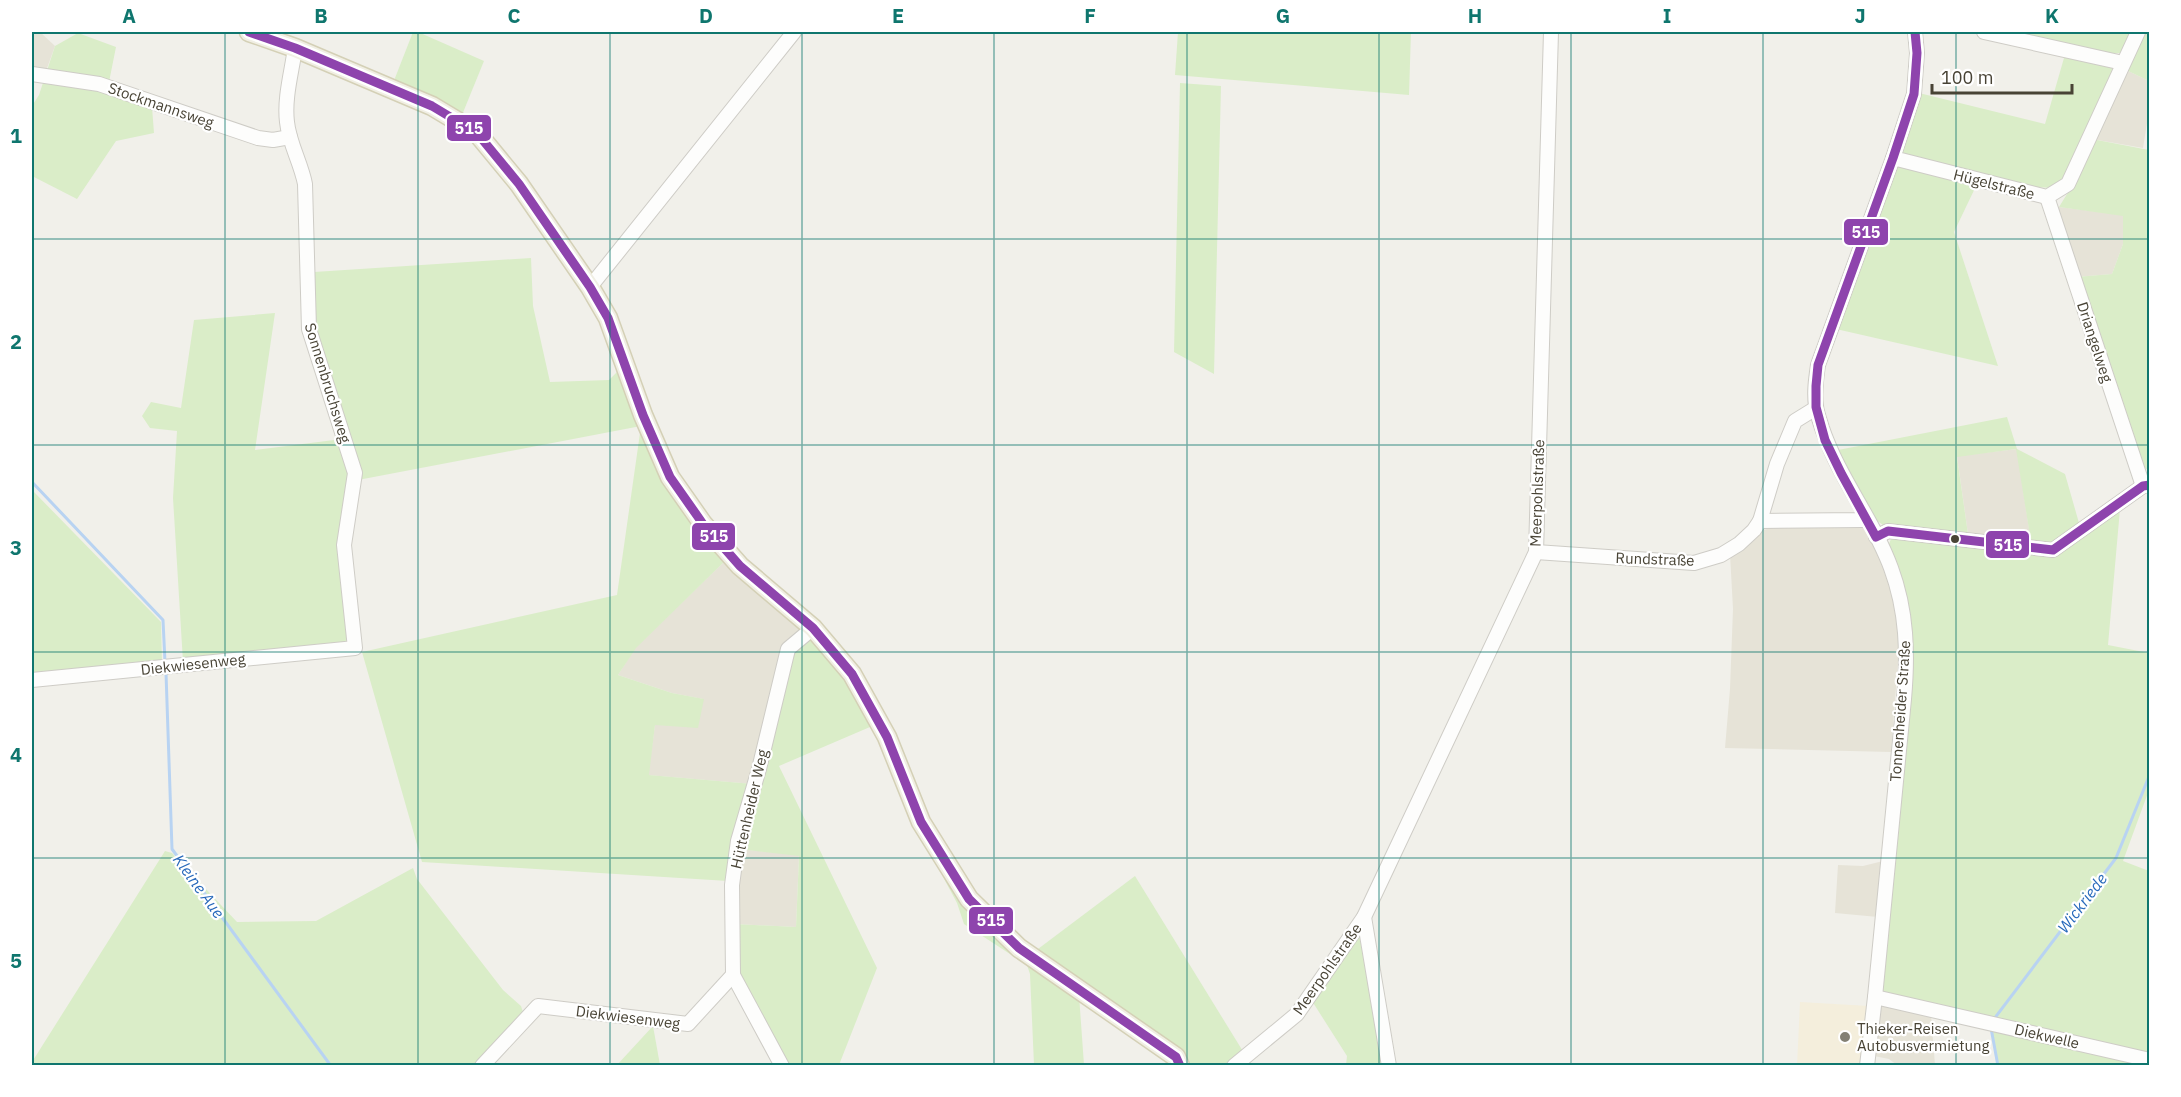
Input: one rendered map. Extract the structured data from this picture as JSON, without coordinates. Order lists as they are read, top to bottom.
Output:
{
  "streets": {
    "street": [
      "Stockmannsweg",
      "Hügelstraße",
      "Driangelweg",
      "Sonnenbruchsweg",
      "Meerpohlstraße",
      "Rundstraße",
      "Diekwiesenweg",
      "Tonnenheider Straße",
      "Hüttenheider Weg",
      "Diekwelle"
    ]
  },
  "crossings": [
    ["Stockmannsweg", "Sonnenbruchsweg"],
    ["Hügelstraße", "Driangelweg"],
    ["Hügelstraße", "Tonnenheider Straße"],
    ["Sonnenbruchsweg", "Diekwiesenweg"],
    ["Meerpohlstraße", "Rundstraße"],
    ["Rundstraße", "Tonnenheider Straße"],
    ["Diekwiesenweg", "Hüttenheider Weg"],
    ["Tonnenheider Straße", "Diekwelle"]
  ],
  "water": ["Kleine Aue", "Wickriede"],
  "places": ["Thieker-Reisen Autobusvermietung"],
  "lines": ["transit line 515"],
  "scale_bar": "100 m",
  "grid": {
    "columns": [
      "A",
      "B",
      "C",
      "D",
      "E",
      "F",
      "G",
      "H",
      "I",
      "J",
      "K"
    ],
    "rows": [
      "1",
      "2",
      "3",
      "4",
      "5"
    ]
  }
}
